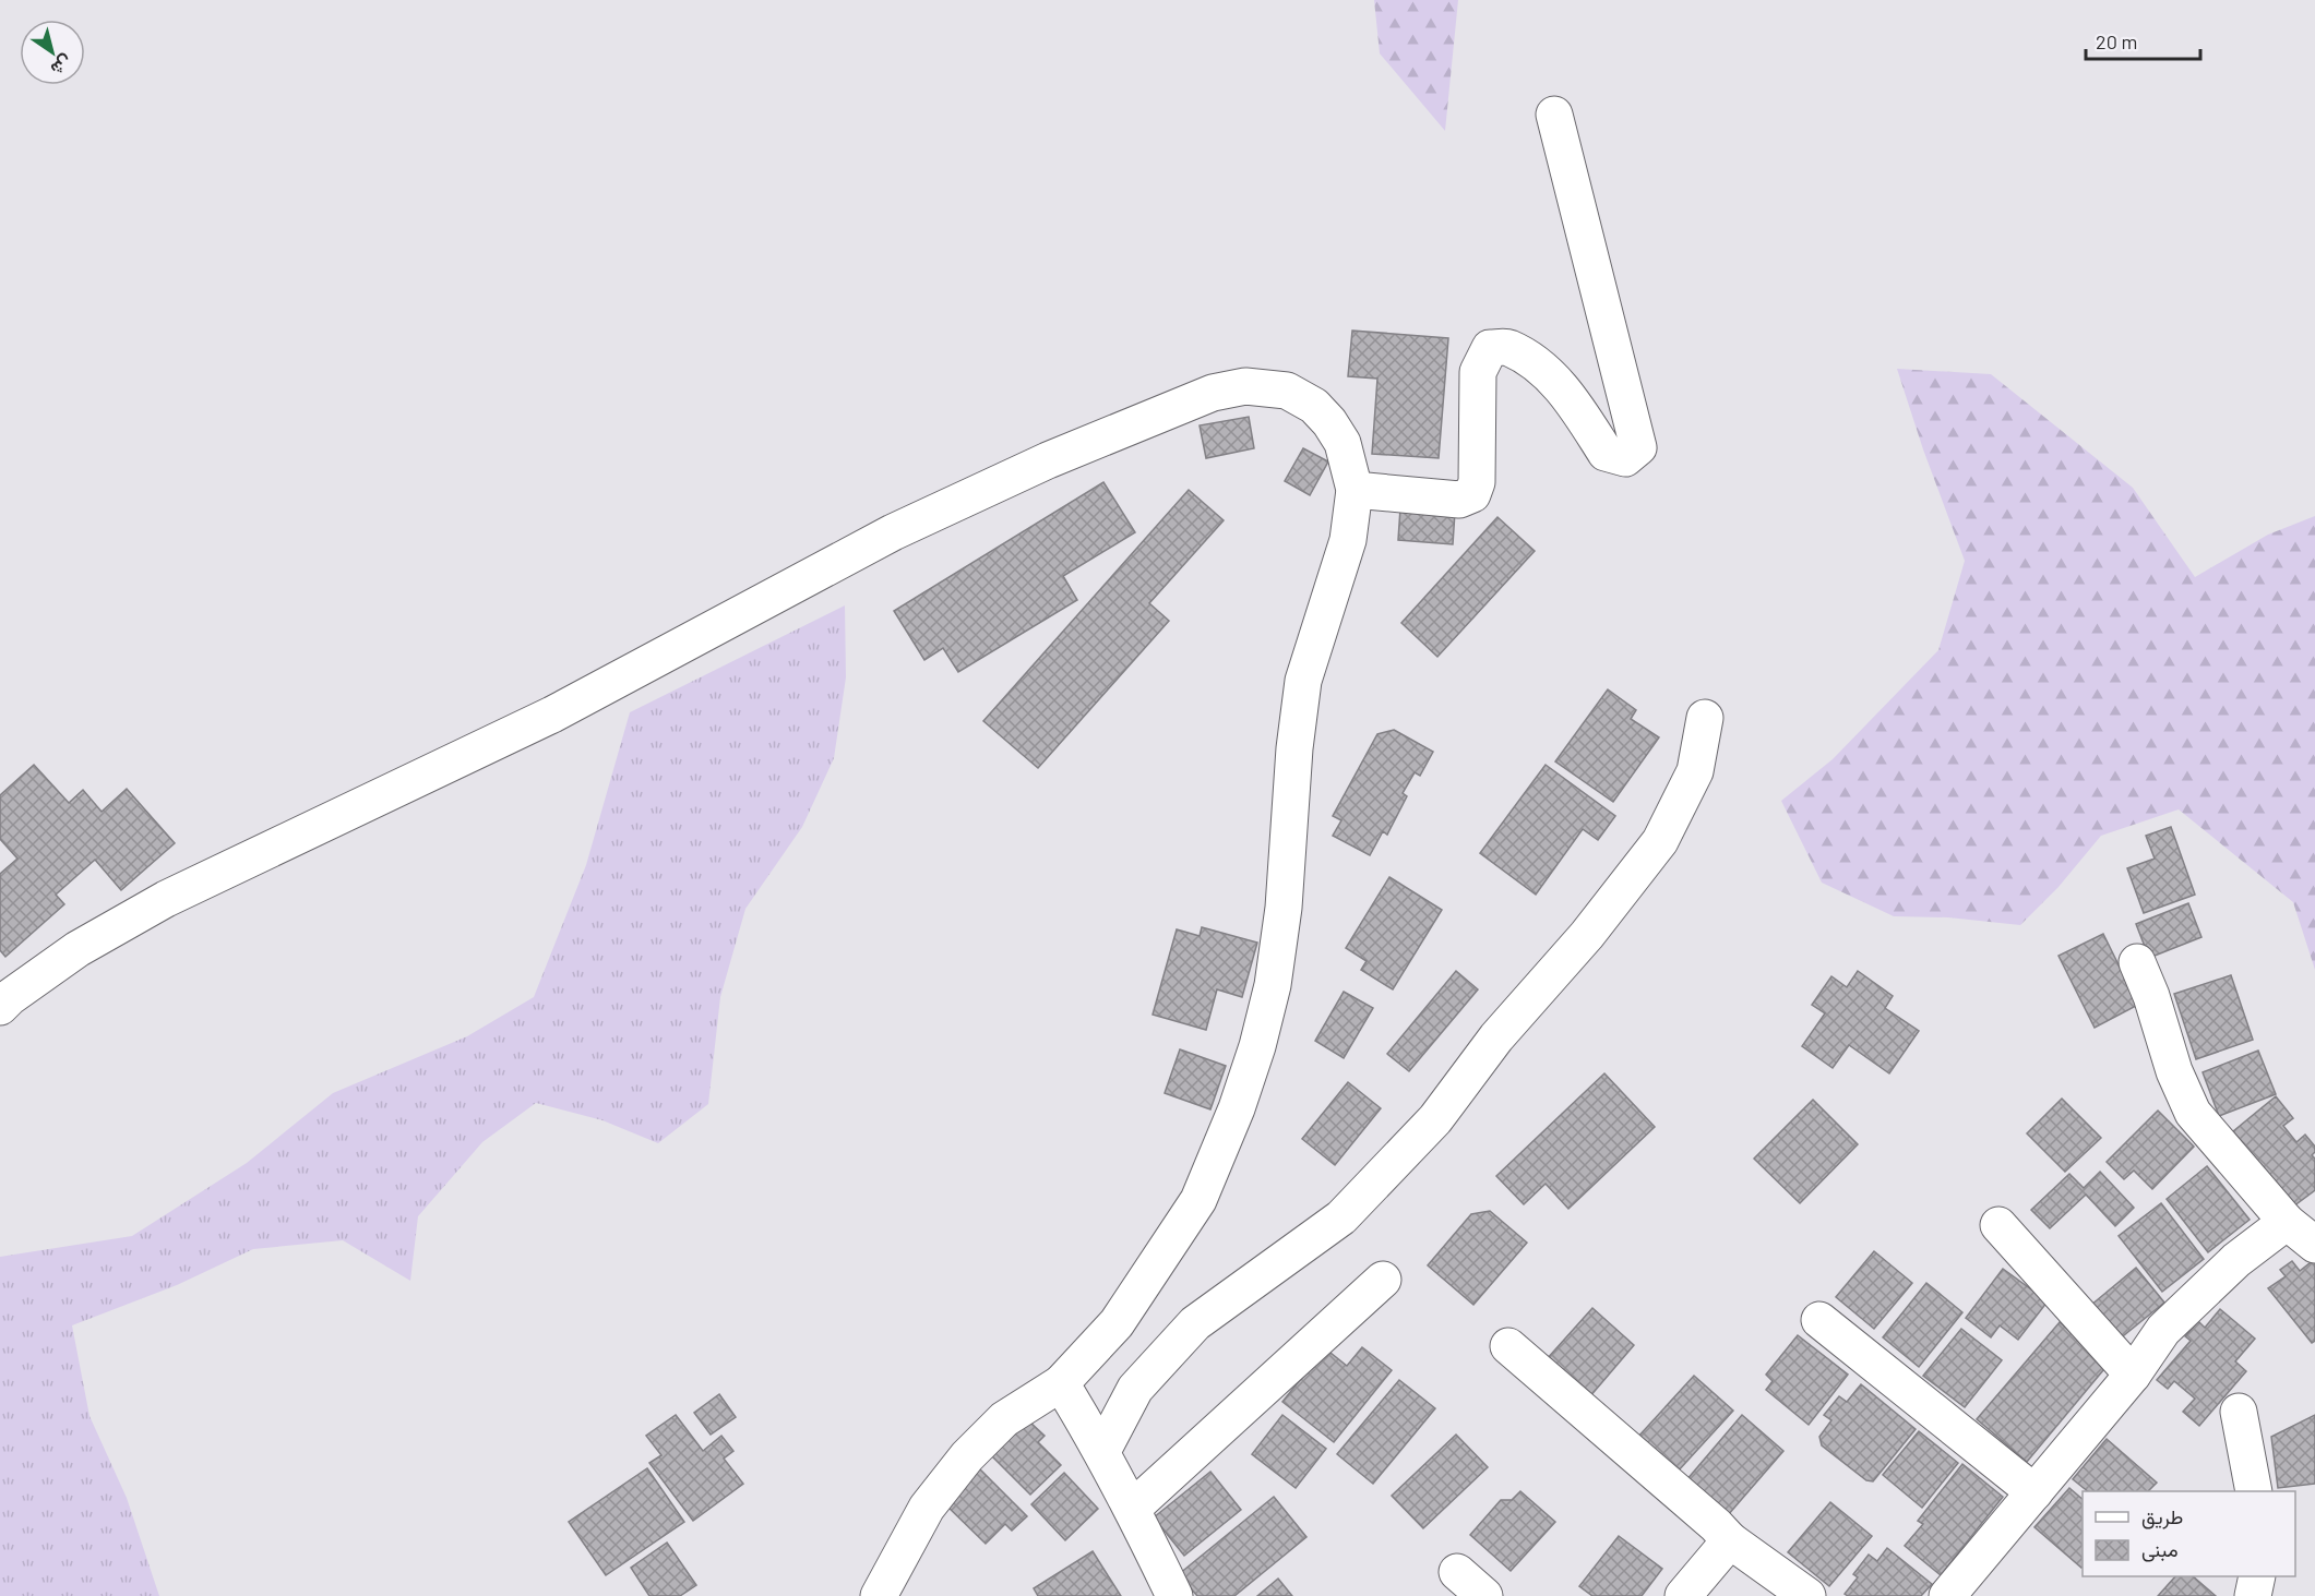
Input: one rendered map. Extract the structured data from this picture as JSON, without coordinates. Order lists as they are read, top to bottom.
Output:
{
  "legend": ["طريق", "مبنى"],
  "scale_bar": "20 m",
  "north": "bottom right"
}
